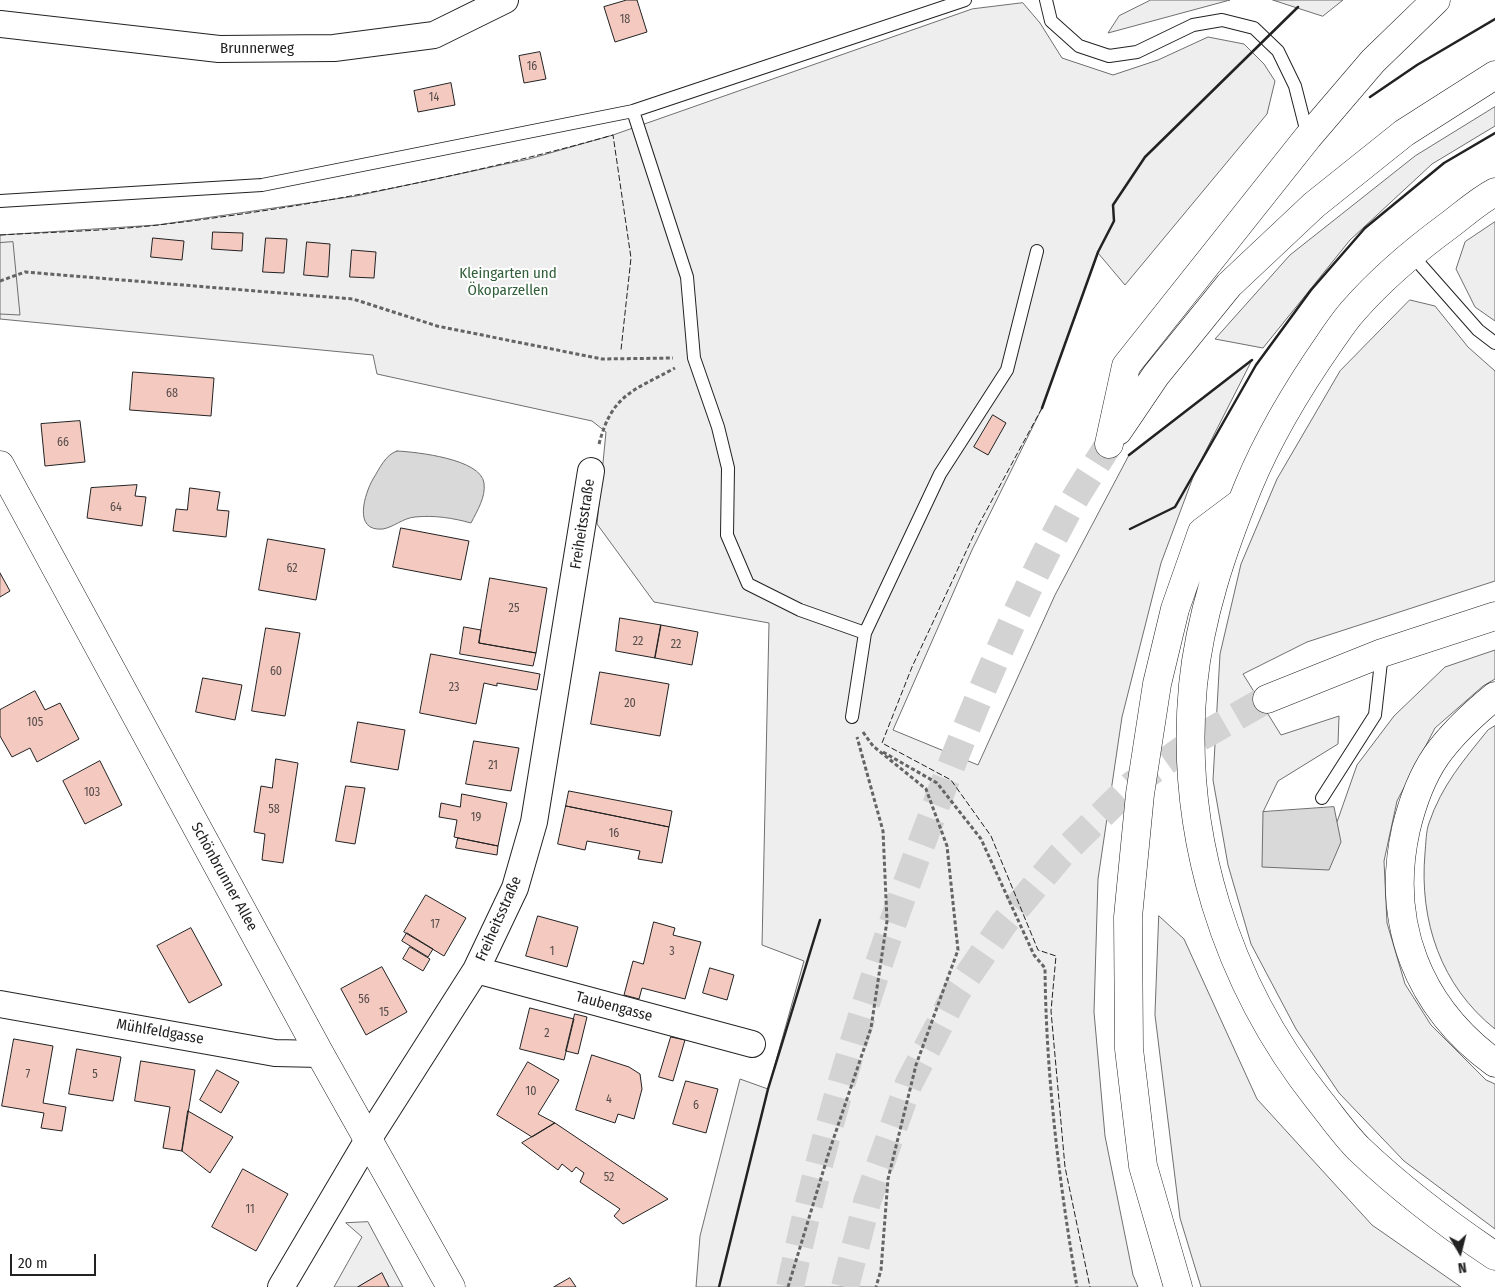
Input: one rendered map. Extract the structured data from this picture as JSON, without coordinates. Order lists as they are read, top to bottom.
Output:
{
  "streets": {
    "main road": ["Schönbrunner Allee"],
    "street": [
      "Brunnerweg",
      "Freiheitsstraße",
      "Taubengasse",
      "Mühlfeldgasse"
    ]
  },
  "crossings": [
    ["Freiheitsstraße", "Schönbrunner Allee"],
    ["Freiheitsstraße", "Taubengasse"],
    ["Schönbrunner Allee", "Mühlfeldgasse"]
  ],
  "parks": ["Kleingarten und Ökoparzellen"],
  "house_numbers": [
    "18",
    "16",
    "14",
    "68",
    "66",
    "64",
    "62",
    "25",
    "22",
    "22",
    "60",
    "23",
    "20",
    "105",
    "21",
    "103",
    "58",
    "19",
    "16",
    "17",
    "1",
    "3",
    "56",
    "15",
    "2",
    "7",
    "5",
    "10",
    "4",
    "6",
    "52",
    "11"
  ],
  "scale_bar": "20 m",
  "north": "bottom"
}
